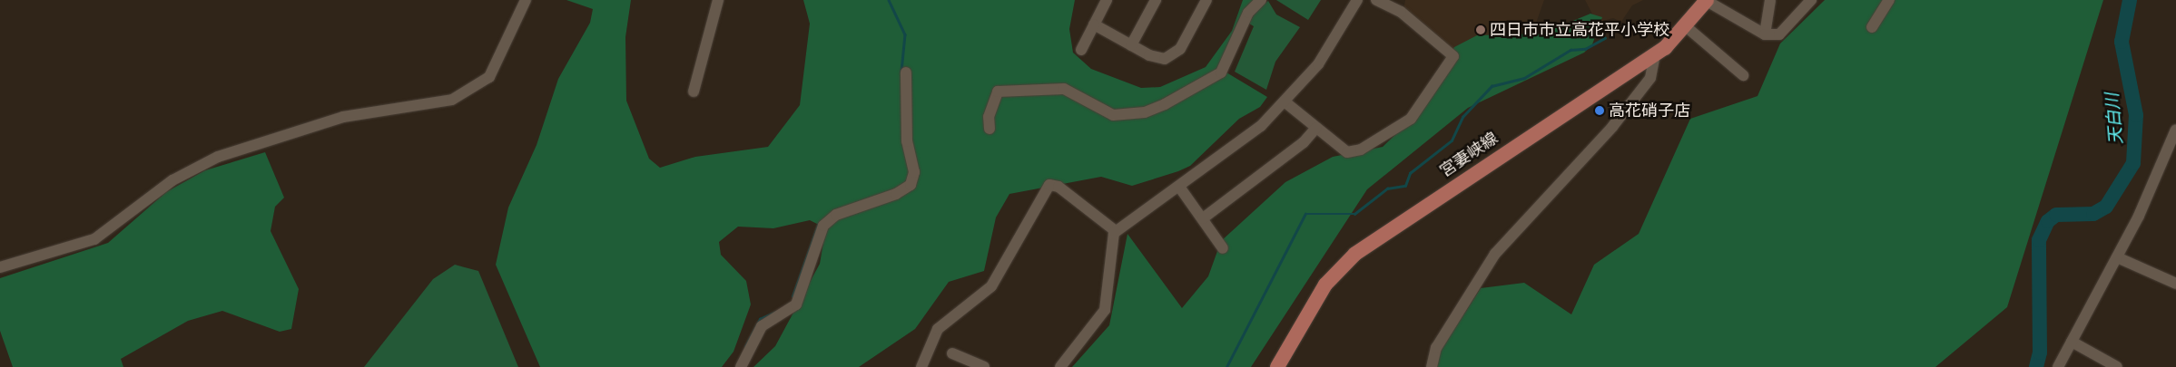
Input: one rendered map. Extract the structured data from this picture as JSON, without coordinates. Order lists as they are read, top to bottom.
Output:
{
  "streets": {
    "main road": ["宮妻峡線"]
  },
  "water": ["天白川"],
  "places": ["四日市市立高花平小学校", "高花硝子店"]
}
